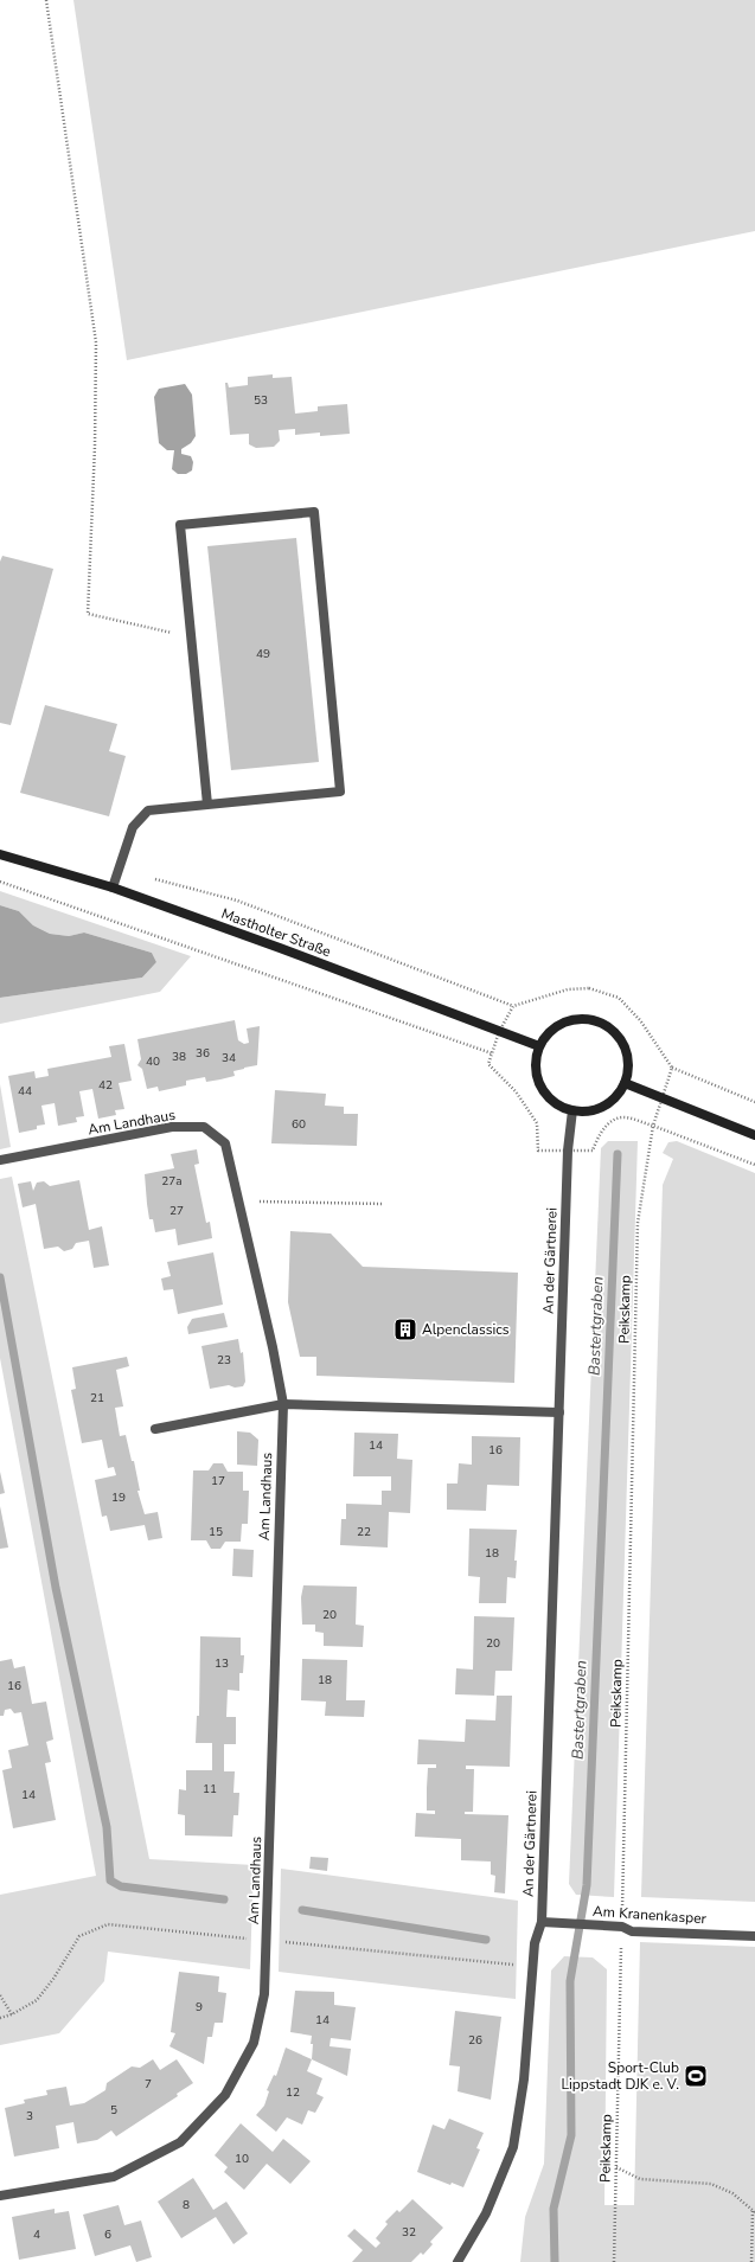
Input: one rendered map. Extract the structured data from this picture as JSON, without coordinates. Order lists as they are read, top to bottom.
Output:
{
  "streets": {
    "street": [
      "Mastholter Straße",
      "Am Landhaus",
      "An der Gärtnerei",
      "Am Kranenkasper"
    ],
    "path": ["Peikskamp"]
  },
  "crossings": [
    ["Mastholter Straße", "An der Gärtnerei"],
    ["An der Gärtnerei", "Am Kranenkasper"],
    ["Peikskamp", "Am Kranenkasper"]
  ],
  "water": ["Bastertgraben"],
  "places": {
    "building": ["Alpenclassics"],
    "sports": ["Sport-Club Lippstadt DJK e. V."]
  },
  "house_numbers": [
    "53",
    "49",
    "36",
    "38",
    "34",
    "40",
    "42",
    "44",
    "60",
    "27a",
    "27",
    "23",
    "21",
    "14",
    "16",
    "17",
    "19",
    "15",
    "22",
    "18",
    "20",
    "20",
    "13",
    "18",
    "16",
    "11",
    "14",
    "9",
    "14",
    "26",
    "7",
    "12",
    "5",
    "3",
    "10",
    "8",
    "32",
    "4",
    "6"
  ]
}
